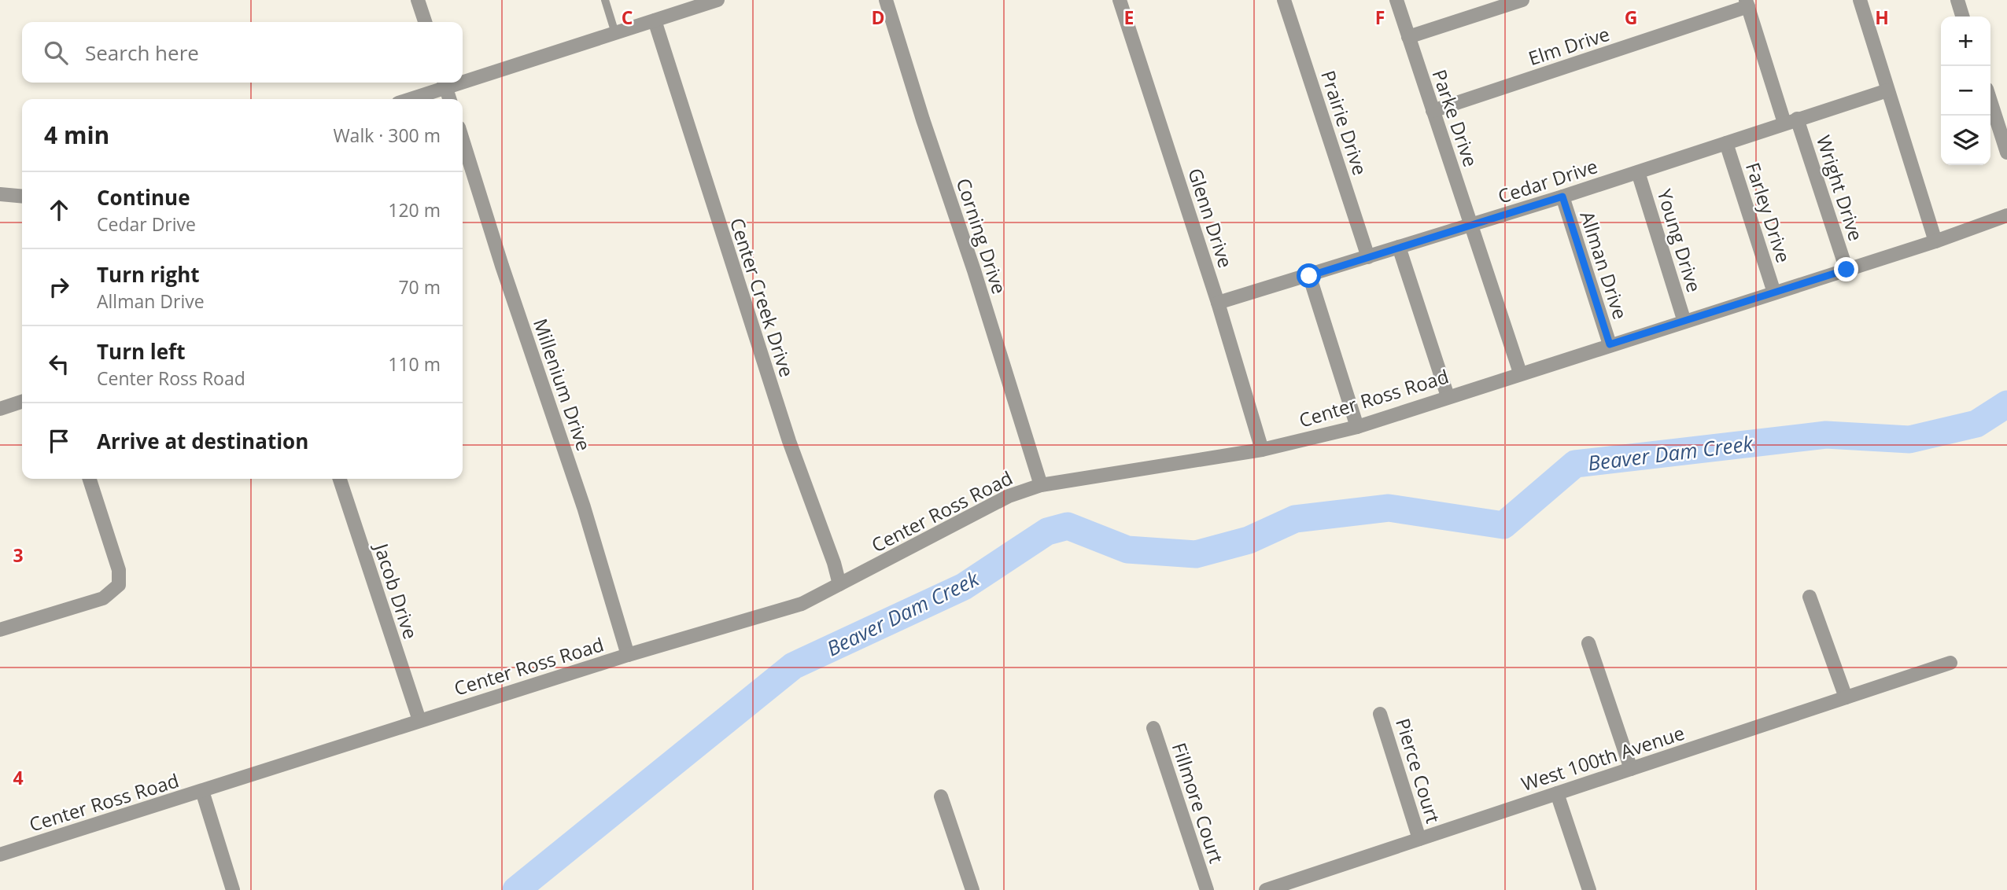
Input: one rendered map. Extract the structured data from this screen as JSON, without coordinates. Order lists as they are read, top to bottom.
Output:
{
  "streets": {
    "street": [
      "Elm Drive",
      "Parke Drive",
      "Prairie Drive",
      "Cedar Drive",
      "Wright Drive",
      "Farley Drive",
      "Glenn Drive",
      "Corning Drive",
      "Young Drive",
      "Allman Drive",
      "Center Creek Drive",
      "Millenium Drive",
      "Center Ross Road",
      "Jacob Drive",
      "West 100th Avenue",
      "Pierce Court",
      "Fillmore Court"
    ]
  },
  "crossings": [
    ["Elm Drive", "Parke Drive"],
    ["Elm Drive", "Wright Drive"],
    ["Parke Drive", "Cedar Drive"],
    ["Parke Drive", "Center Ross Road"],
    ["Prairie Drive", "Cedar Drive"],
    ["Cedar Drive", "Wright Drive"],
    ["Cedar Drive", "Farley Drive"],
    ["Cedar Drive", "Glenn Drive"],
    ["Cedar Drive", "Young Drive"],
    ["Cedar Drive", "Allman Drive"],
    ["Wright Drive", "Center Ross Road"],
    ["Farley Drive", "Center Ross Road"],
    ["Glenn Drive", "Center Ross Road"],
    ["Corning Drive", "Center Ross Road"],
    ["Young Drive", "Center Ross Road"],
    ["Allman Drive", "Center Ross Road"],
    ["Center Creek Drive", "Center Ross Road"],
    ["Millenium Drive", "Center Ross Road"],
    ["Center Ross Road", "Jacob Drive"],
    ["West 100th Avenue", "Pierce Court"]
  ],
  "water": ["Beaver Dam Creek"],
  "page": {
    "map_buttons": ["+", "−"],
    "search": "Search here",
    "heading": ["4 min", "Walk · 300 m"],
    "list": [
      ["Continue", "Cedar Drive", "120 m"],
      ["Turn right", "Allman Drive", "70 m"],
      ["Turn left", "Center Ross Road", "110 m"],
      "Arrive at destination"
    ]
  },
  "grid": {
    "columns": [
      "C",
      "D",
      "E",
      "F",
      "G",
      "H"
    ],
    "rows": ["3", "4"]
  }
}
